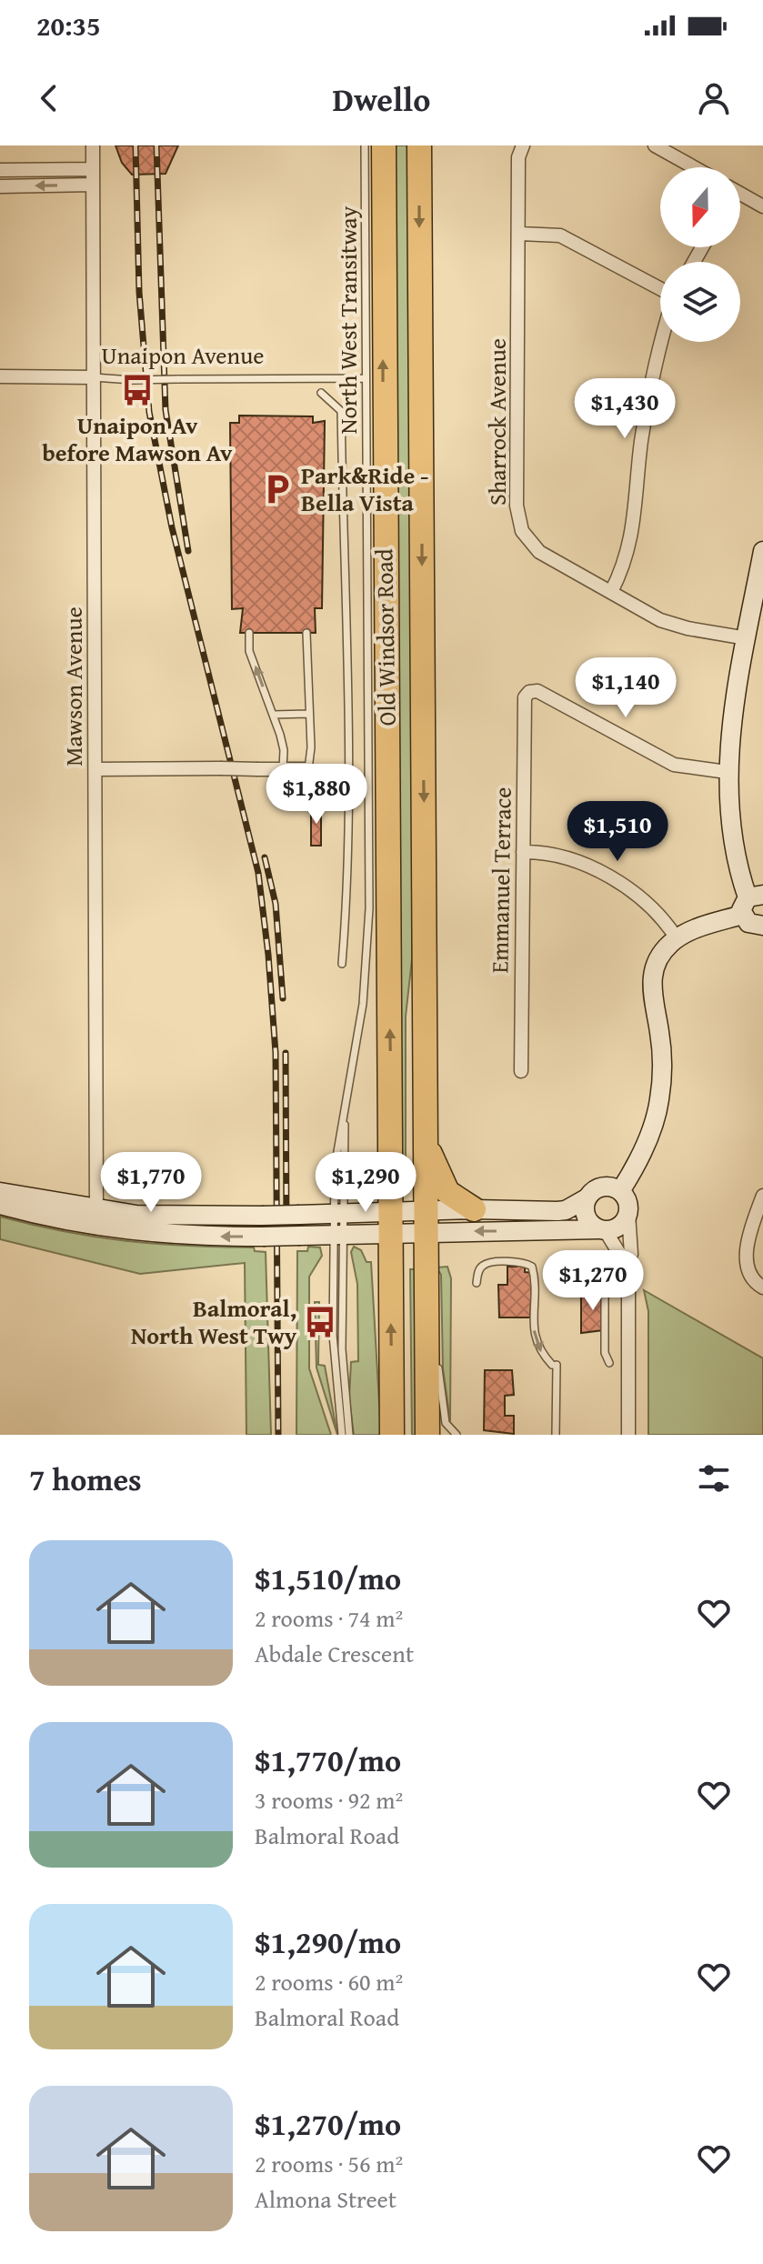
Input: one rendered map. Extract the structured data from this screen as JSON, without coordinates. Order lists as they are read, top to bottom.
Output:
{
  "streets": {
    "highway": ["Old Windsor Road"],
    "street": [
      "Unaipon Avenue",
      "Sharrock Avenue",
      "Mawson Avenue",
      "Emmanuel Terrace"
    ],
    "lane": ["North West Transitway"]
  },
  "crossings": [
    ["North West Transitway", "Unaipon Avenue"],
    ["Unaipon Avenue", "Mawson Avenue"]
  ],
  "places": {
    "bus stop": ["Unaipon Av before Mawson Av", "Balmoral, North West Twy"],
    "parking": ["Park&Ride - Bella Vista"]
  },
  "north": "bottom",
  "page": {
    "status": "20:35",
    "header": "Dwello",
    "price": [
      "$1,430",
      "$1,140",
      "$1,880",
      "$1,510",
      "$1,770",
      "$1,290",
      "$1,270"
    ],
    "heading": "7 homes",
    "list": [
      {
        "name": "$1,510/mo",
        "note": "2 rooms · 74 m² · Abdale Crescent"
      },
      {
        "name": "$1,770/mo",
        "note": "3 rooms · 92 m² · Balmoral Road"
      },
      {
        "name": "$1,290/mo",
        "note": "2 rooms · 60 m² · Balmoral Road"
      },
      {
        "name": "$1,270/mo",
        "note": "2 rooms · 56 m² · Almona Street"
      }
    ]
  }
}
